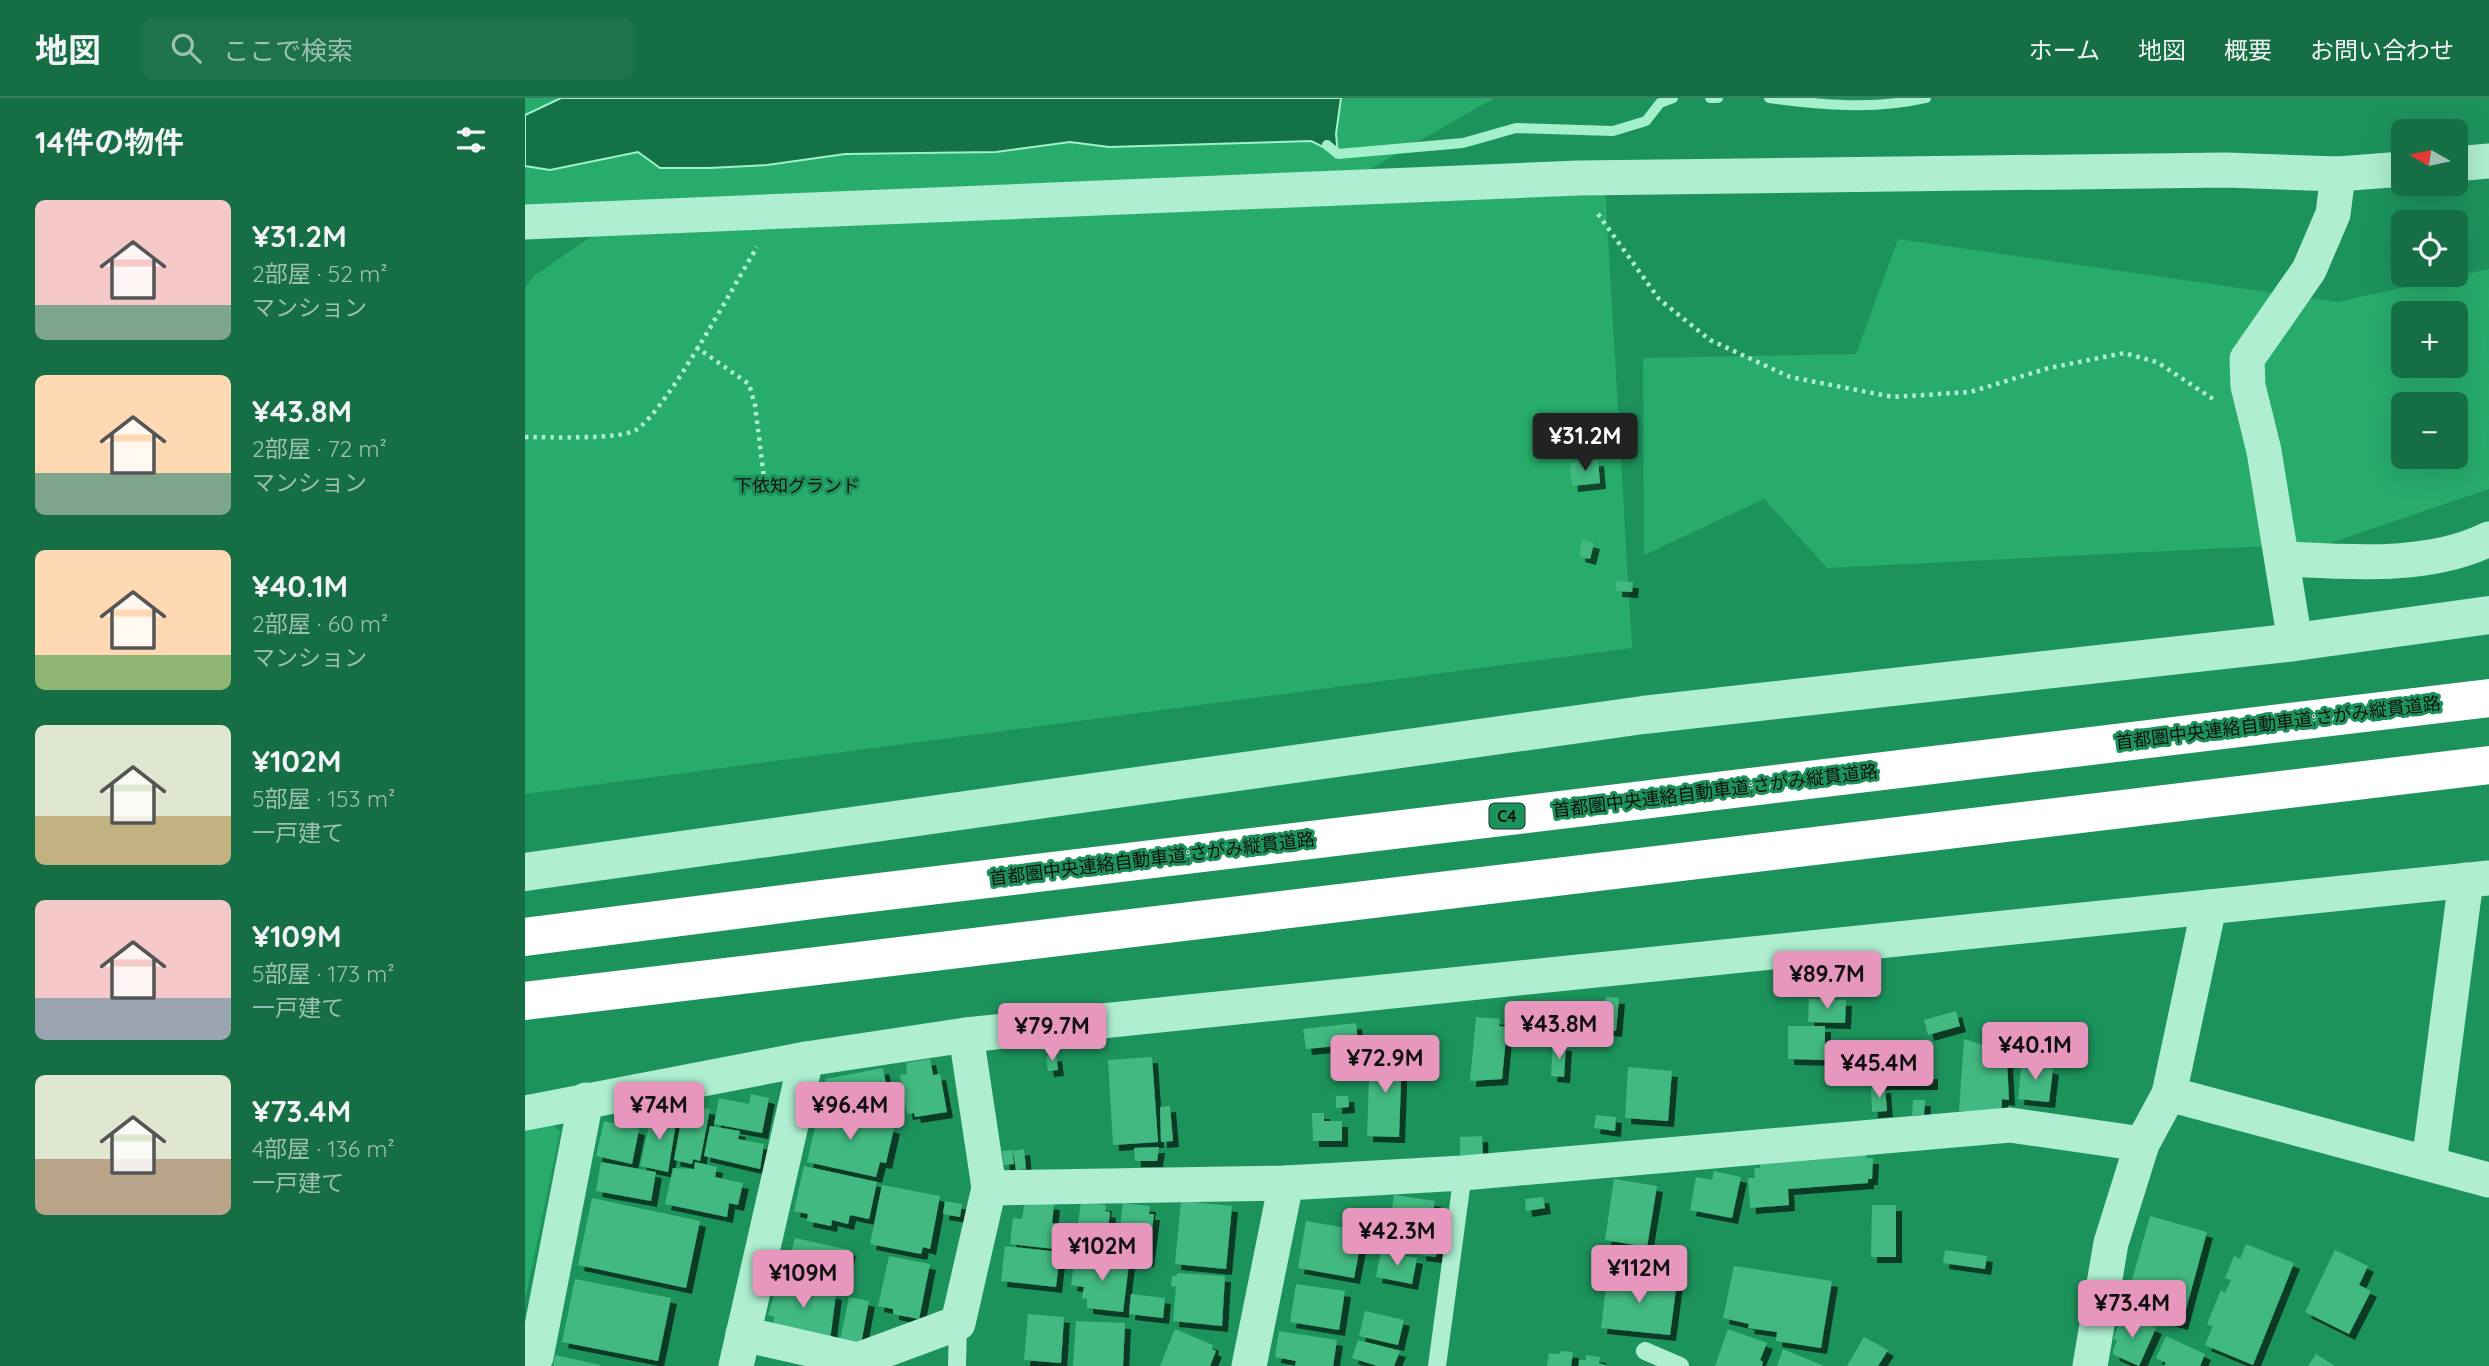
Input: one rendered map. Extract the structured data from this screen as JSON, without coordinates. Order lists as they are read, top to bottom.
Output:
{
  "streets": {
    "highway": ["首都圏中央連絡自動車道;さがみ縦貫道路", "C4"]
  },
  "parks": ["下依知グランド"],
  "north": "left",
  "page": {
    "header": "地図",
    "search": "ここで検索",
    "nav": [
      "ホーム",
      "地図",
      "概要",
      "お問い合わせ"
    ],
    "heading": "14件の物件",
    "map_buttons": ["+", "−"],
    "list": [
      {
        "name": "¥31.2M",
        "note": "2部屋 · 52 m² · マンション"
      },
      {
        "name": "¥43.8M",
        "note": "2部屋 · 72 m² · マンション"
      },
      {
        "name": "¥40.1M",
        "note": "2部屋 · 60 m² · マンション"
      },
      {
        "name": "¥102M",
        "note": "5部屋 · 153 m² · 一戸建て"
      },
      {
        "name": "¥109M",
        "note": "5部屋 · 173 m² · 一戸建て"
      },
      {
        "name": "¥73.4M",
        "note": "4部屋 · 136 m² · 一戸建て"
      }
    ],
    "price": [
      "¥31.2M",
      "¥89.7M",
      "¥43.8M",
      "¥79.7M",
      "¥40.1M",
      "¥72.9M",
      "¥45.4M",
      "¥74M",
      "¥96.4M",
      "¥42.3M",
      "¥102M",
      "¥112M",
      "¥109M",
      "¥73.4M"
    ]
  }
}
